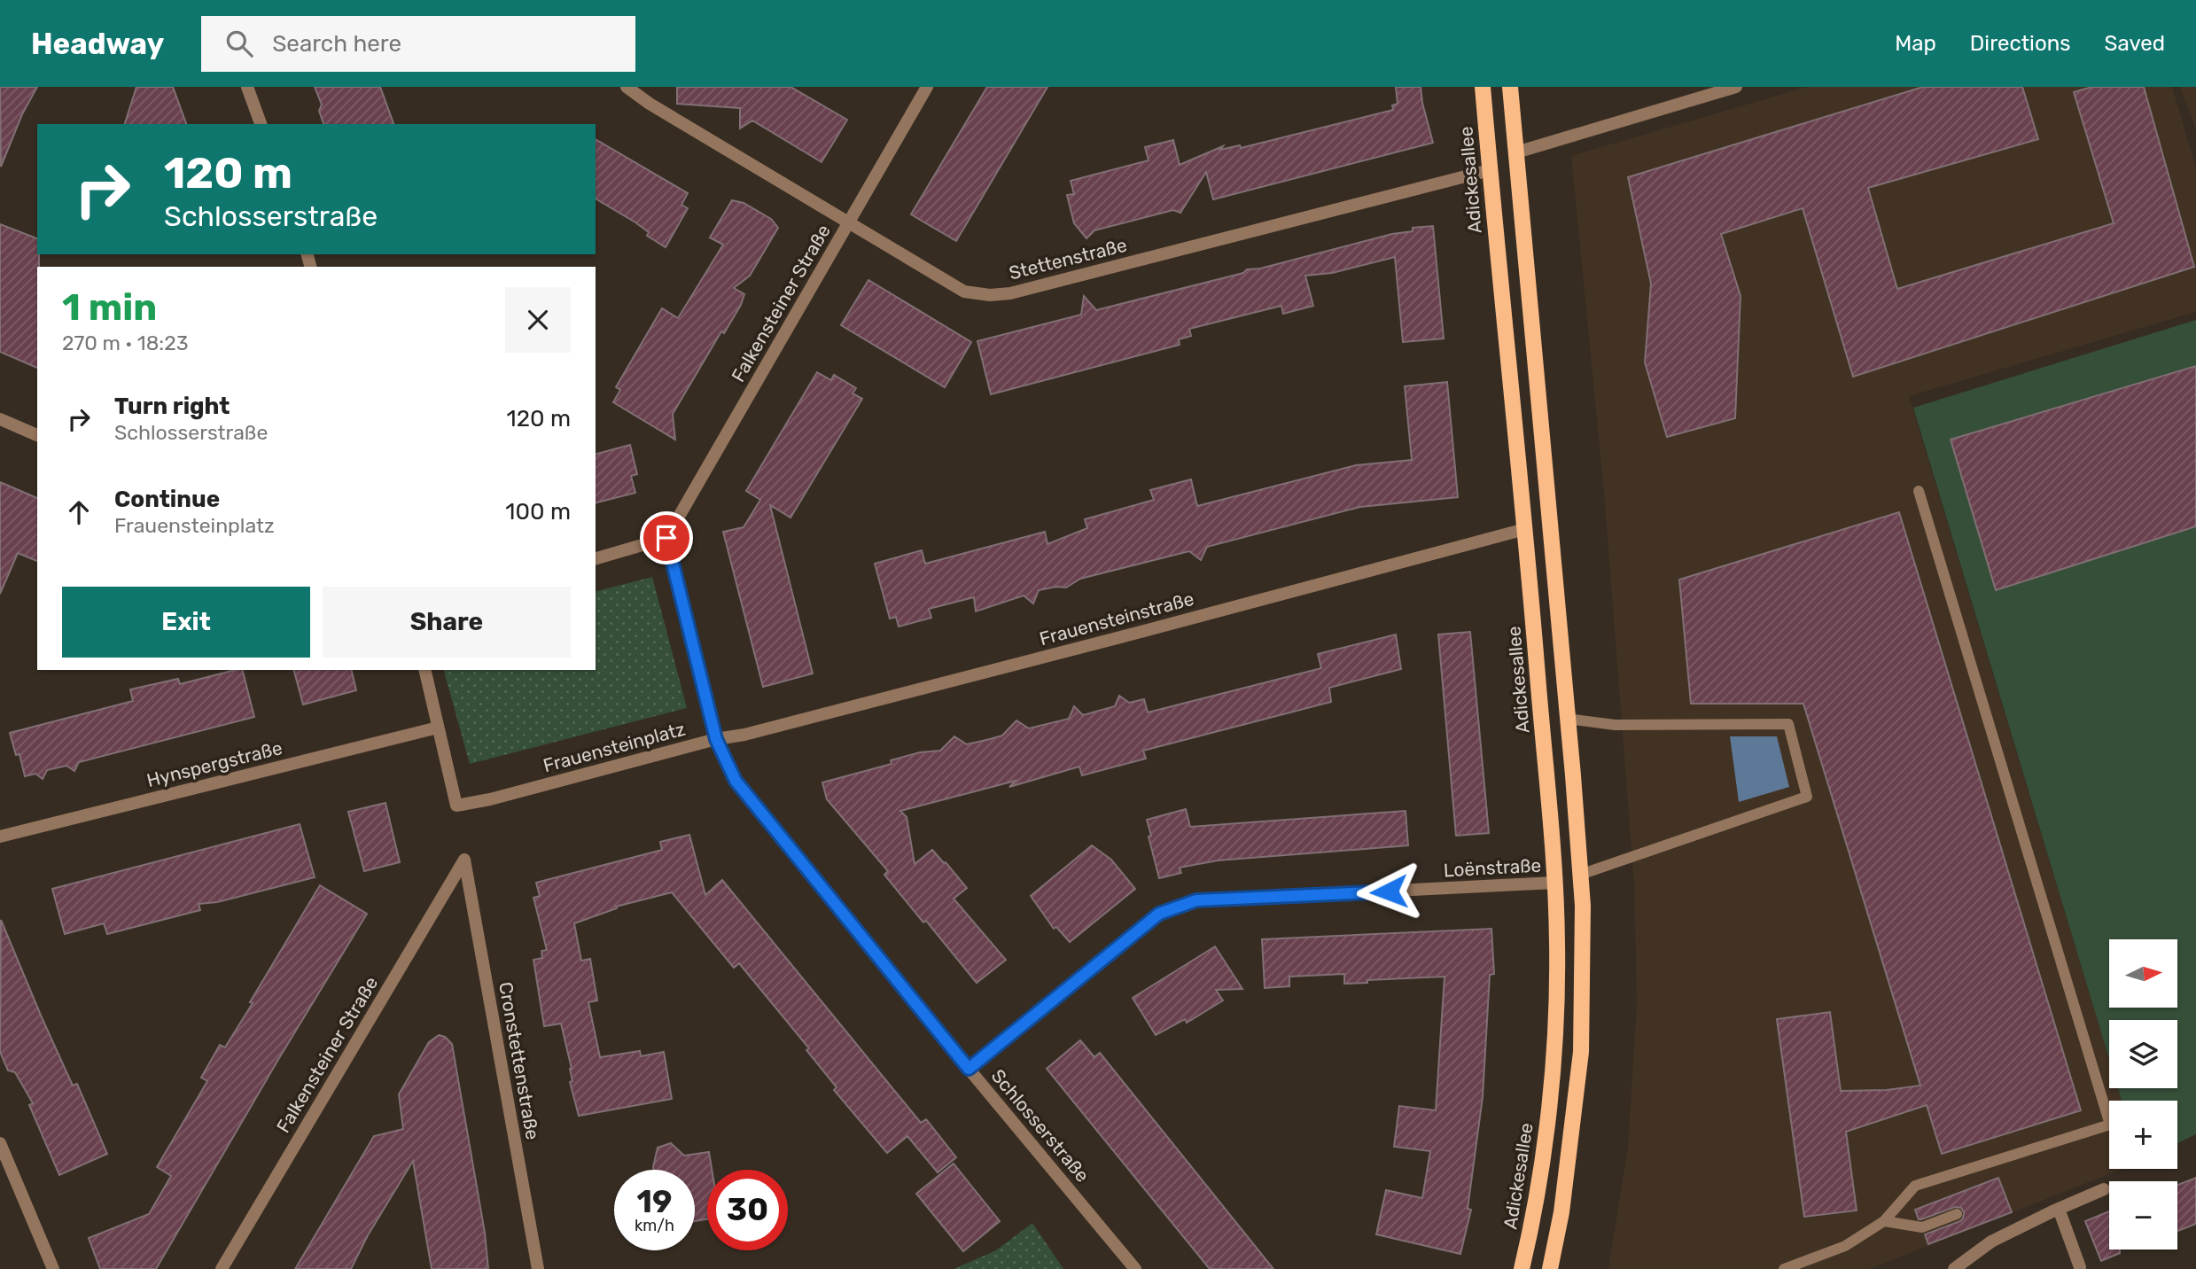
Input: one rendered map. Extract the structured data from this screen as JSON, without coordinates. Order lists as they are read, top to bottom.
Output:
{
  "streets": {
    "main road": ["Adickesallee"],
    "street": [
      "Stettenstraße",
      "Falkensteiner Straße",
      "Frauensteinstraße",
      "Frauensteinplatz",
      "Hynspergstraße",
      "Loënstraße",
      "Cronstettenstraße",
      "Schlosserstraße"
    ]
  },
  "crossings": [
    ["Adickesallee", "Stettenstraße"],
    ["Adickesallee", "Frauensteinstraße"],
    ["Adickesallee", "Loënstraße"],
    ["Stettenstraße", "Falkensteiner Straße"],
    ["Falkensteiner Straße", "Frauensteinplatz"],
    ["Falkensteiner Straße", "Cronstettenstraße"],
    ["Frauensteinstraße", "Frauensteinplatz"],
    ["Frauensteinstraße", "Schlosserstraße"],
    ["Frauensteinplatz", "Hynspergstraße"],
    ["Frauensteinplatz", "Schlosserstraße"],
    ["Loënstraße", "Schlosserstraße"]
  ],
  "north": "right",
  "page": {
    "header": "Headway",
    "search": "Search here",
    "nav": ["Map", "Directions", "Saved"],
    "turn": ["120 m", "Schlosserstraße"],
    "heading": ["1 min", "270 m · 18:23"],
    "list": [
      {
        "name": "Turn right",
        "note": "Schlosserstraße",
        "value": "120 m"
      },
      {
        "name": "Continue",
        "note": "Frauensteinplatz",
        "value": "100 m"
      }
    ],
    "buttons": ["Exit", "Share"],
    "map_buttons": ["+", "−"],
    "speed": "19 km/h",
    "limit": "30"
  }
}
